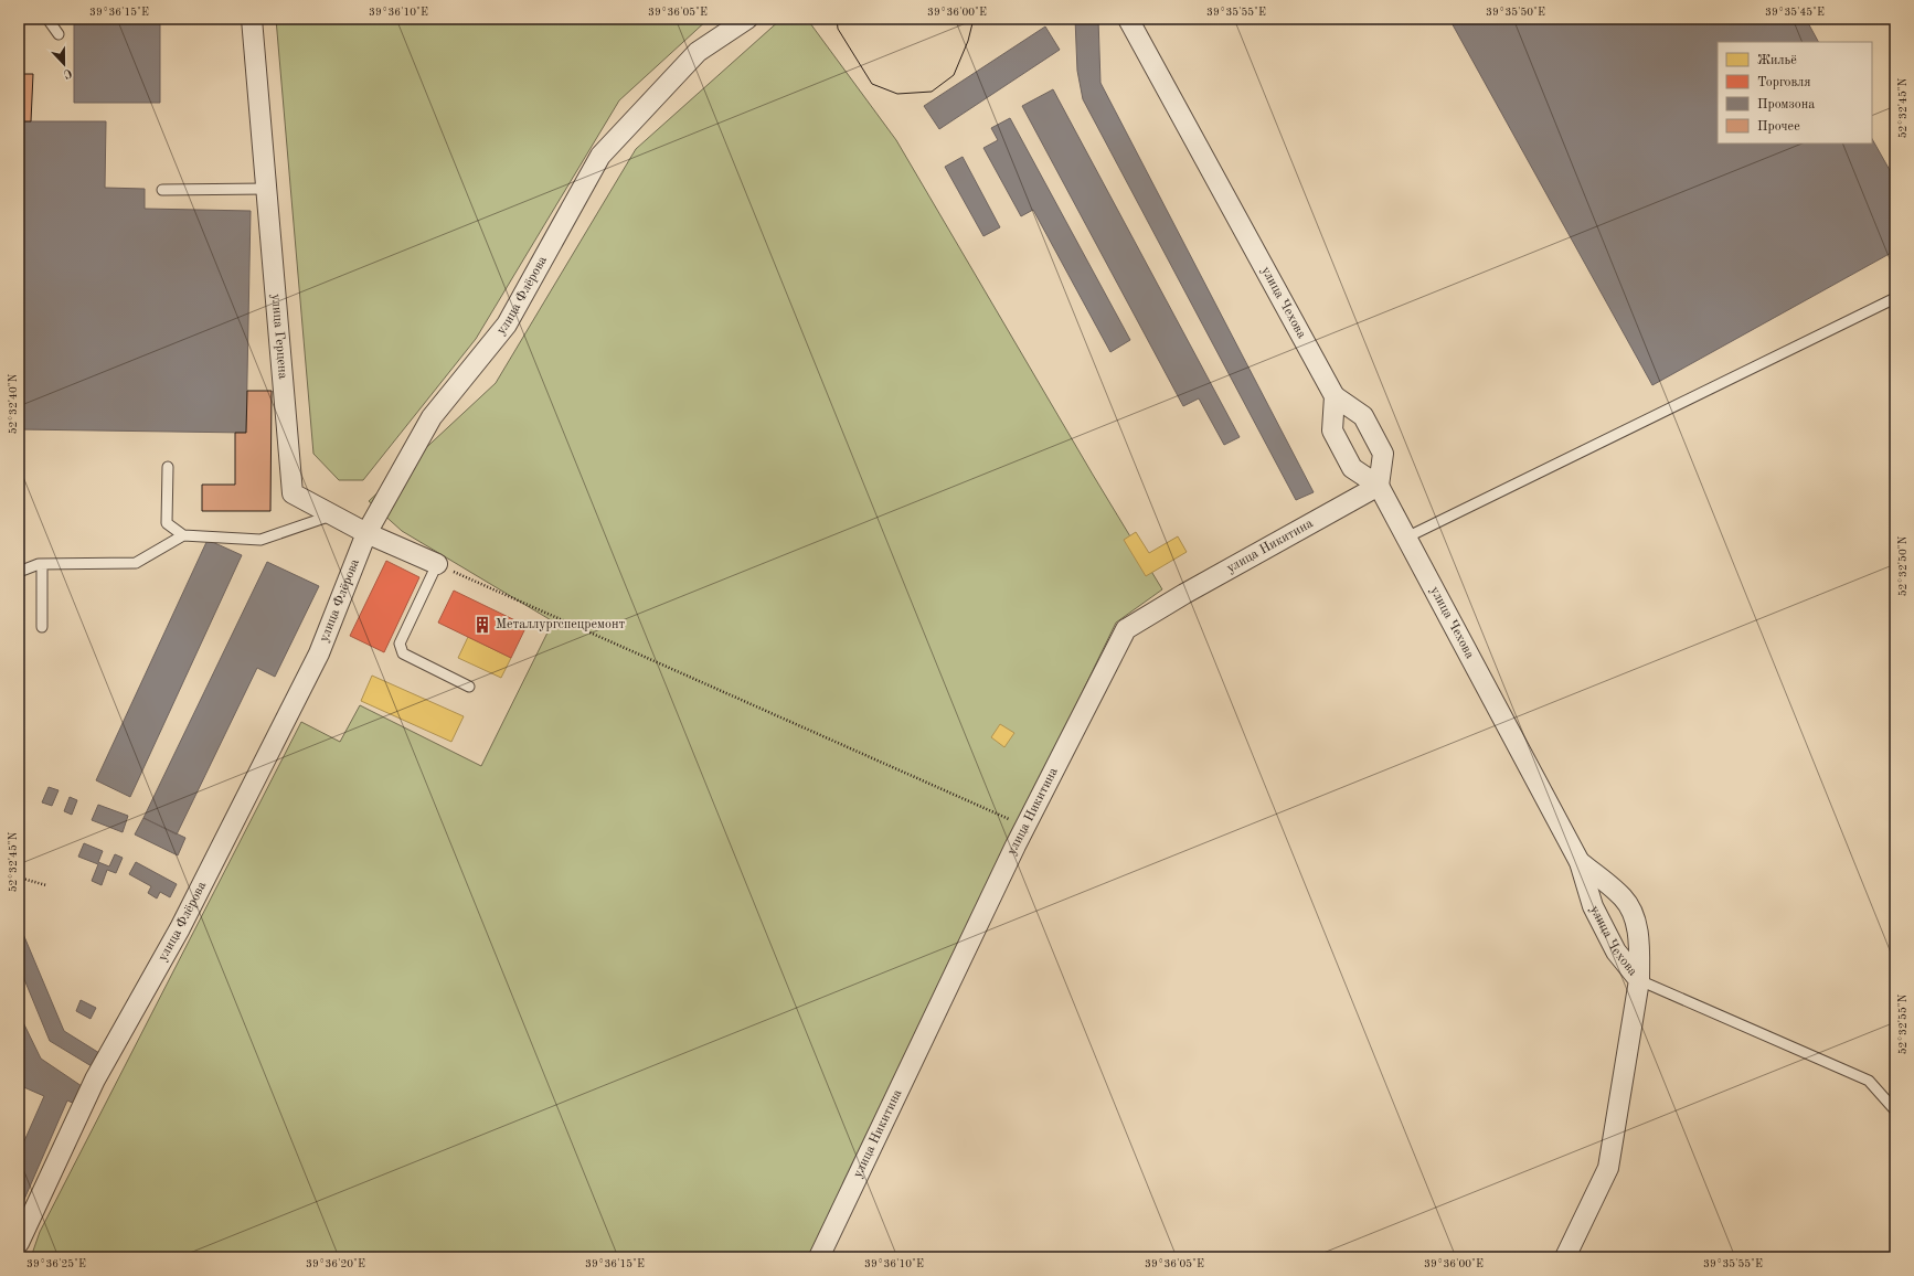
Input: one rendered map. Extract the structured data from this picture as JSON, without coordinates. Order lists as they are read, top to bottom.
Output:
{
  "streets": {
    "street": [
      "улица Флёрова",
      "улица Чехова",
      "улица Герцена",
      "улица Никитина"
    ]
  },
  "crossings": [
    ["улица Флёрова", "улица Герцена"],
    ["улица Чехова", "улица Никитина"]
  ],
  "places": {
    "building": ["Металлургспецремонт"]
  },
  "legend": [
    "Жильё",
    "Торговля",
    "Промзона",
    "Прочее"
  ],
  "north": "bottom",
  "coordinates": [
    "39°36'15\"E",
    "39°36'10\"E",
    "39°36'05\"E",
    "39°36'00\"E",
    "39°35'55\"E",
    "39°35'50\"E",
    "39°35'45\"E",
    "52°32'45\"N",
    "52°32'40\"N",
    "52°32'50\"N",
    "52°32'55\"N",
    "39°36'25\"E",
    "39°36'20\"E"
  ]
}
